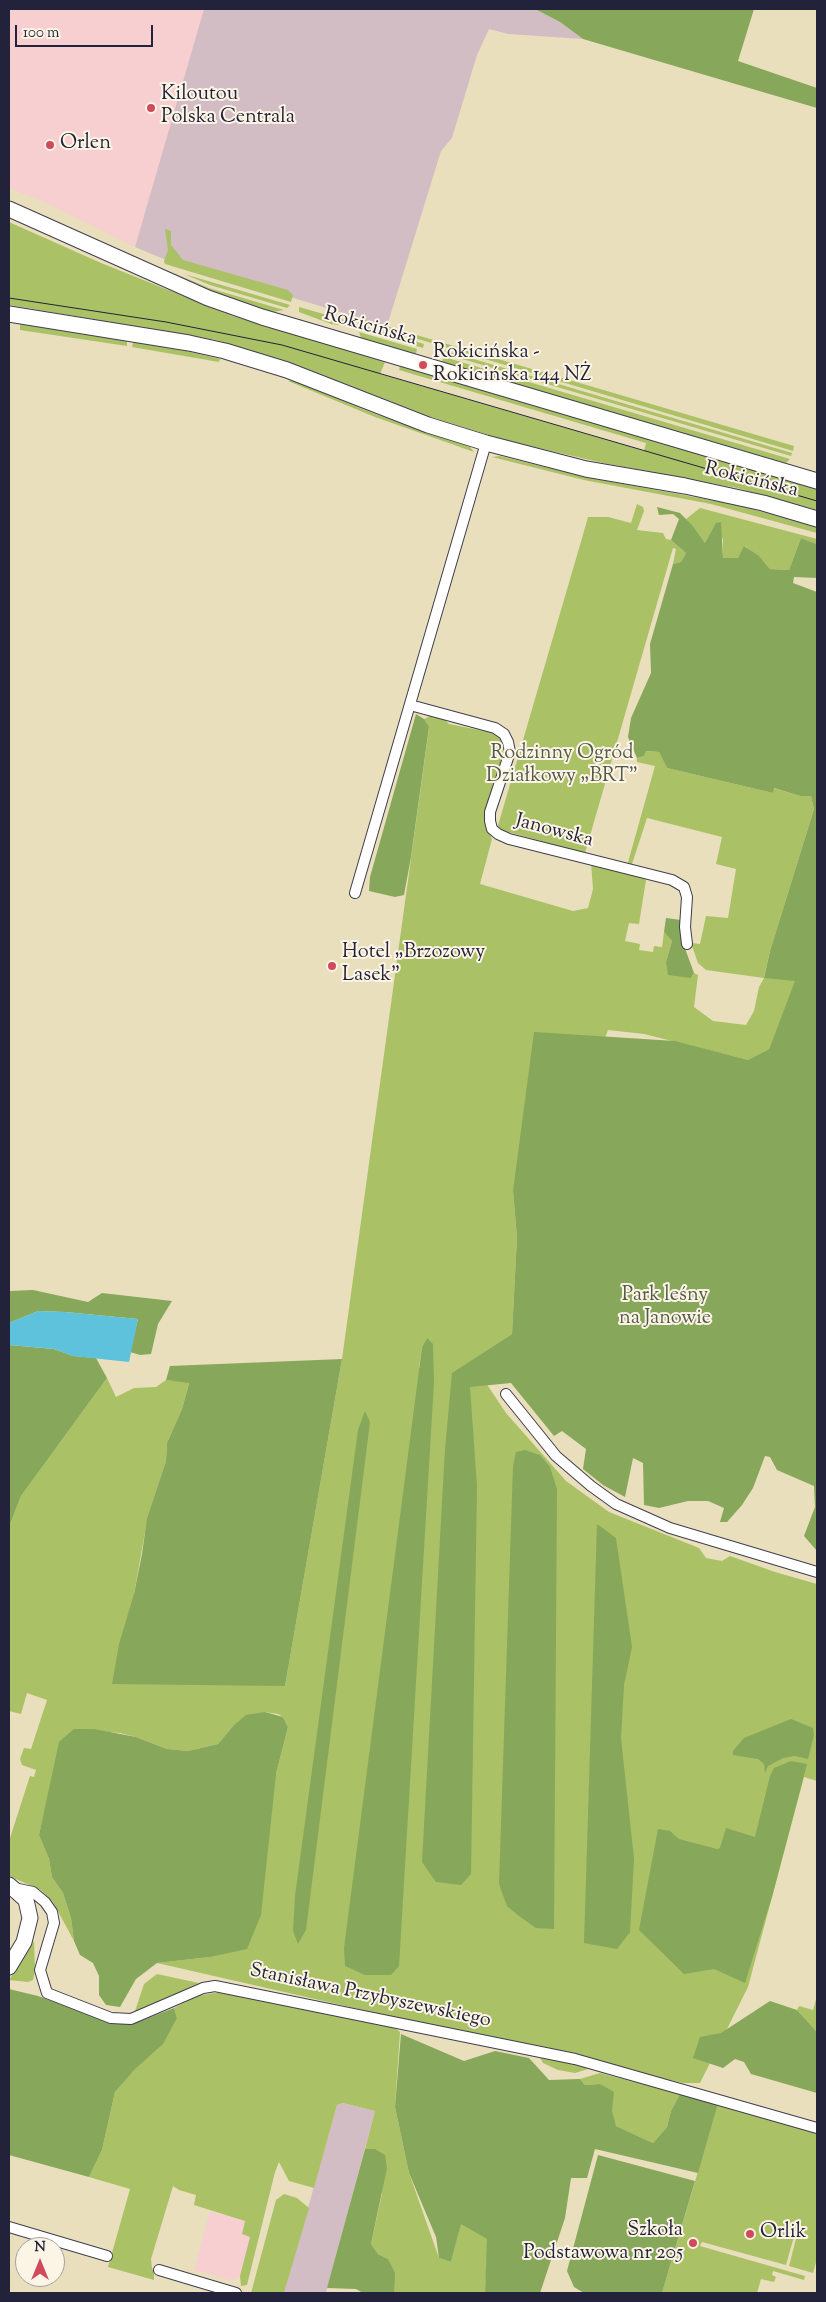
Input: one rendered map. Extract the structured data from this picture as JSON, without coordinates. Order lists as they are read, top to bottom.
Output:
{
  "streets": {
    "main road": ["Rokicińska", "Stanisława Przybyszewskiego"],
    "street": ["Janowska"]
  },
  "parks": ["Rodzinny Ogród Działkowy „BRT”", "Park leśny na Janowie"],
  "places": [
    "Kiloutou Polska Centrala",
    "Orlen",
    "Rokicińska - Rokicińska 144 NŻ",
    "Hotel „Brzozowy Lasek”",
    "Orlik",
    "Szkoła Podstawowa nr 205"
  ],
  "scale_bar": "100 m",
  "north": "top"
}
